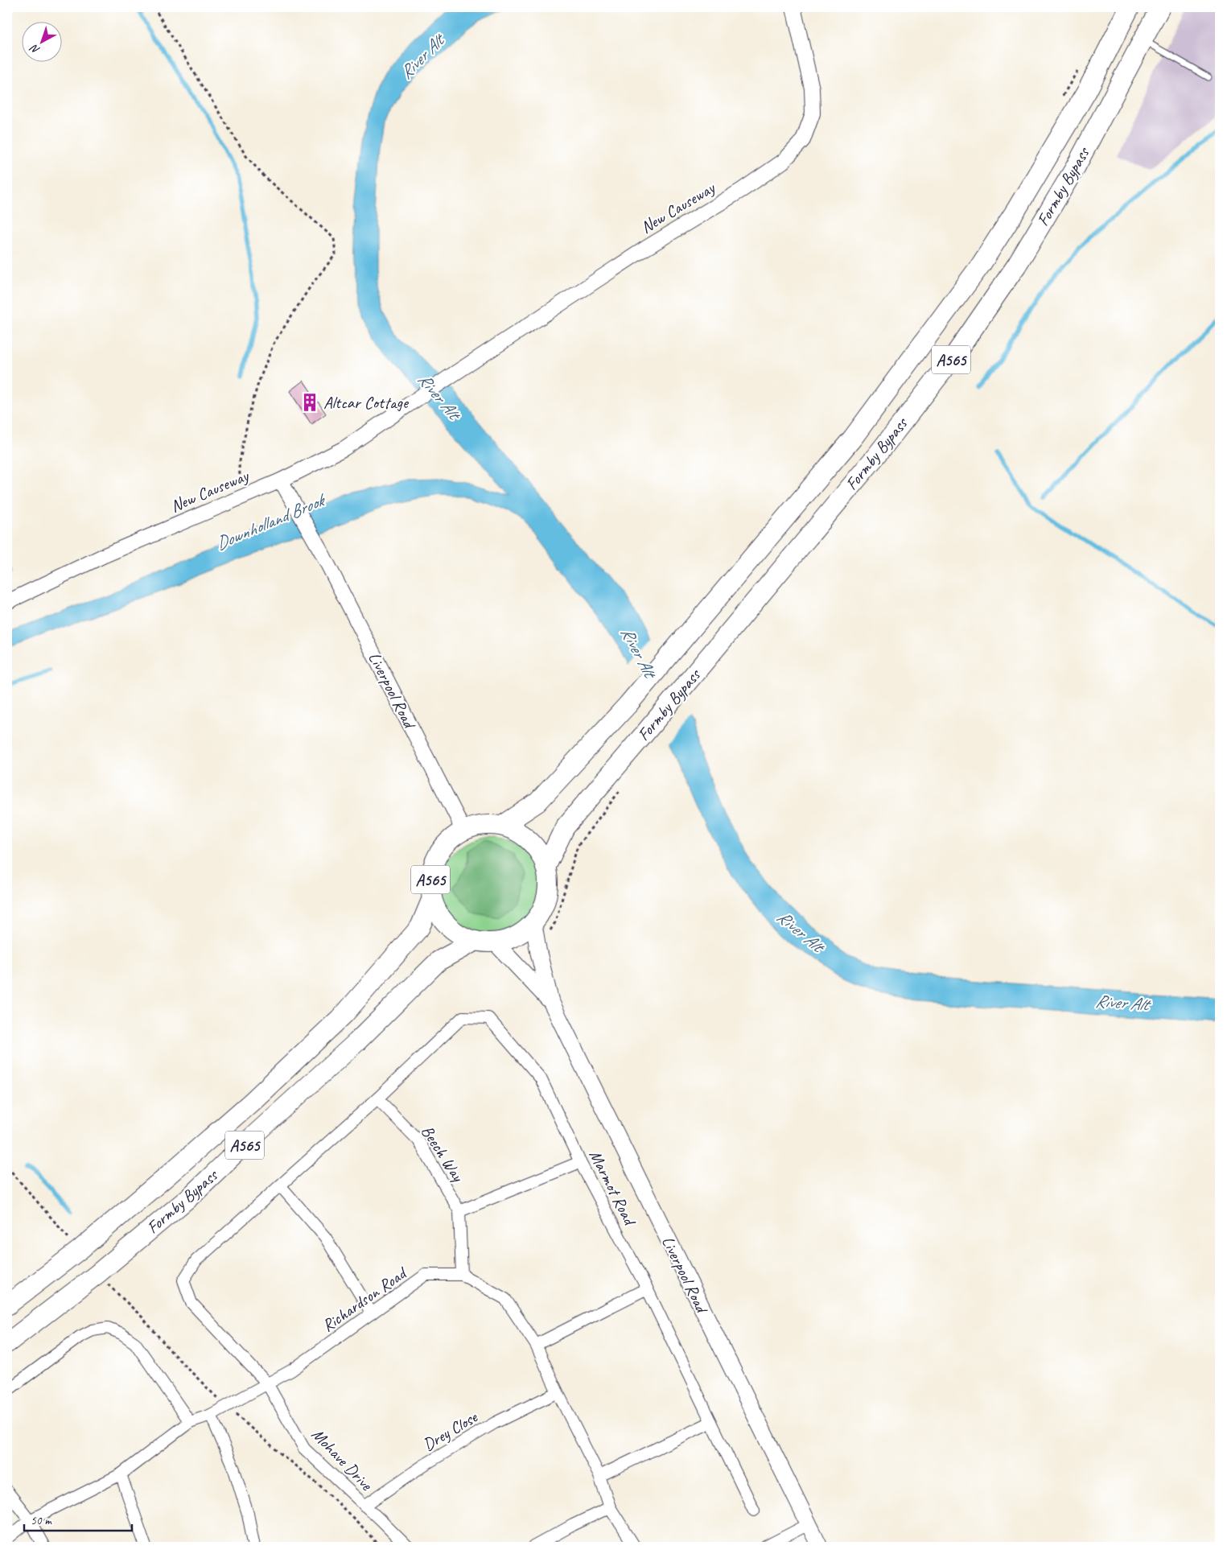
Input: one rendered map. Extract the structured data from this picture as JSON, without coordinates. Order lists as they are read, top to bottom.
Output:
{
  "streets": {
    "highway": ["Formby Bypass", "A565"],
    "main road": ["Liverpool Road"],
    "street": [
      "New Causeway",
      "Beech Way",
      "Marmot Road",
      "Richardson Road",
      "Drey Close",
      "Mohave Drive"
    ]
  },
  "crossings": [
    ["Formby Bypass", "A565"],
    ["Formby Bypass", "Liverpool Road"],
    ["New Causeway", "Liverpool Road"],
    ["A565", "Liverpool Road"],
    ["Beech Way", "Marmot Road"],
    ["Beech Way", "Richardson Road"],
    ["Marmot Road", "Mohave Drive"],
    ["Richardson Road", "Drey Close"],
    ["Richardson Road", "Mohave Drive"],
    ["Drey Close", "Mohave Drive"]
  ],
  "water": ["River Alt", "Downholland Brook"],
  "places": {
    "building": ["Altcar Cottage"]
  },
  "scale_bar": "50 m",
  "north": "bottom left"
}
